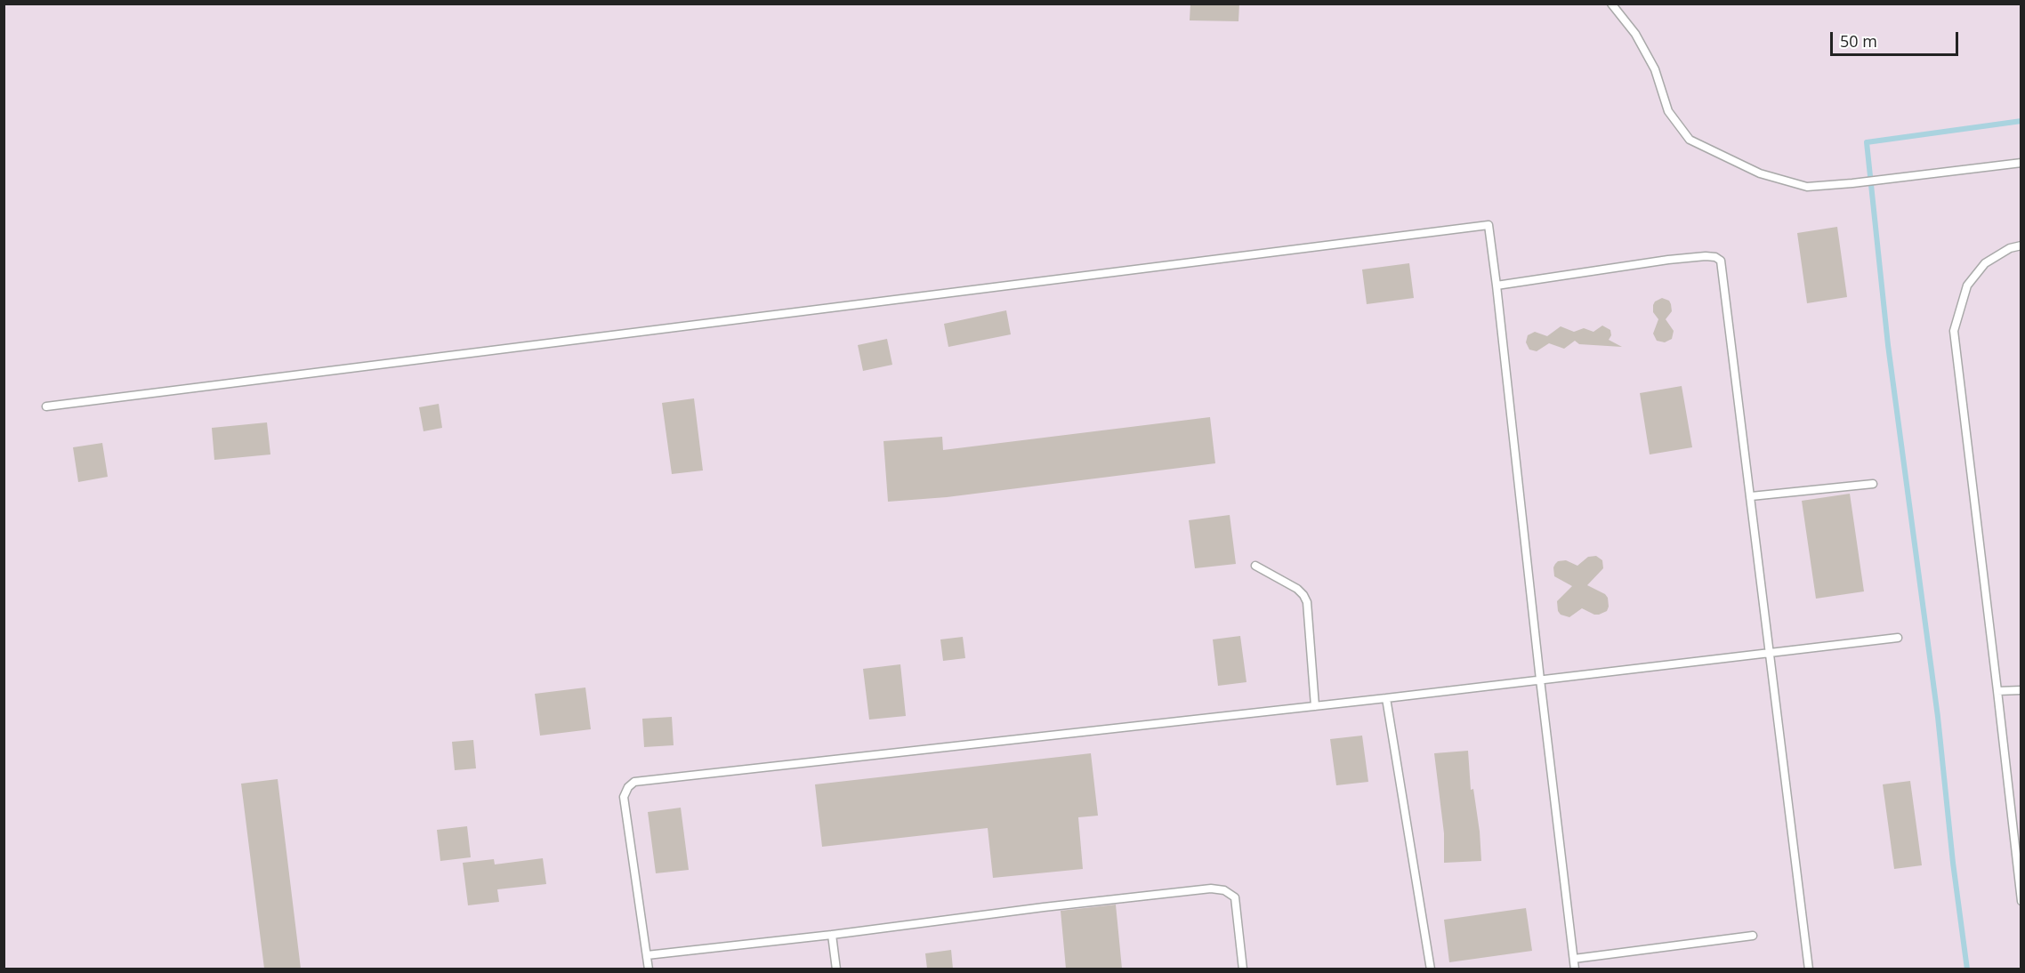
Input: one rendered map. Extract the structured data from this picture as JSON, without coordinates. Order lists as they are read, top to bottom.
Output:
{
  "scale_bar": "50 m"
}
